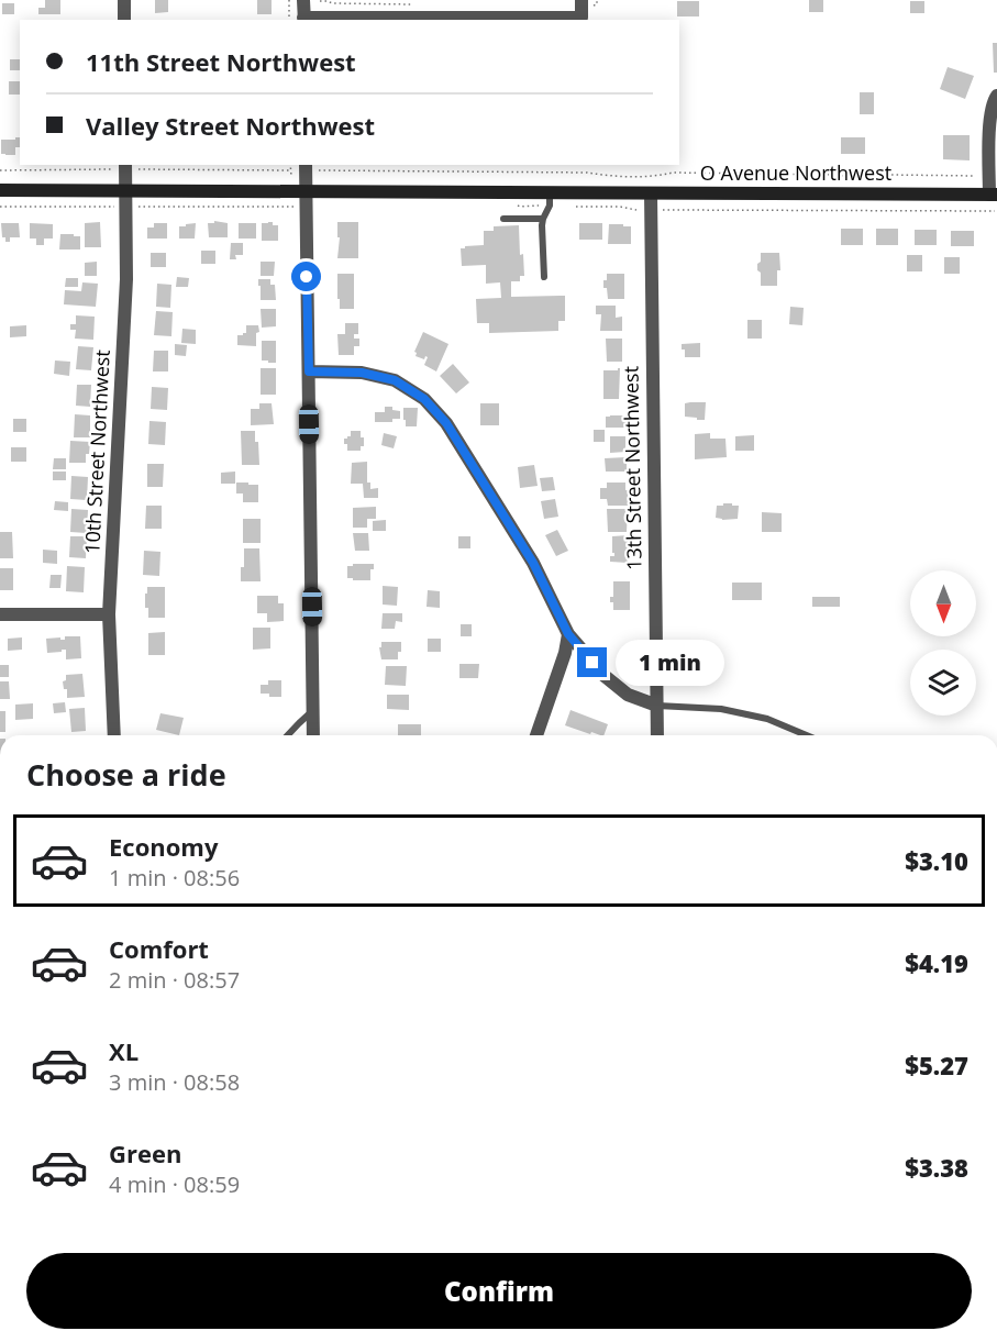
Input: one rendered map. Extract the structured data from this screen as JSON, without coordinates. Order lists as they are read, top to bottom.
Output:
{
  "streets": {
    "street": ["O Avenue Northwest", "10th Street Northwest", "13th Street Northwest"]
  },
  "crossings": [
    ["O Avenue Northwest", "10th Street Northwest"],
    ["O Avenue Northwest", "13th Street Northwest"]
  ],
  "north": "bottom",
  "page": {
    "banner": ["11th Street Northwest", "Valley Street Northwest"],
    "bubble": "1 min",
    "heading": "Choose a ride",
    "list": [
      {
        "name": "Economy",
        "note": "1 min · 08:56",
        "value": "$3.10"
      },
      {
        "name": "Comfort",
        "note": "2 min · 08:57",
        "value": "$4.19"
      },
      {
        "name": "XL",
        "note": "3 min · 08:58",
        "value": "$5.27"
      },
      {
        "name": "Green",
        "note": "4 min · 08:59",
        "value": "$3.38"
      }
    ],
    "buttons": "Confirm"
  }
}
